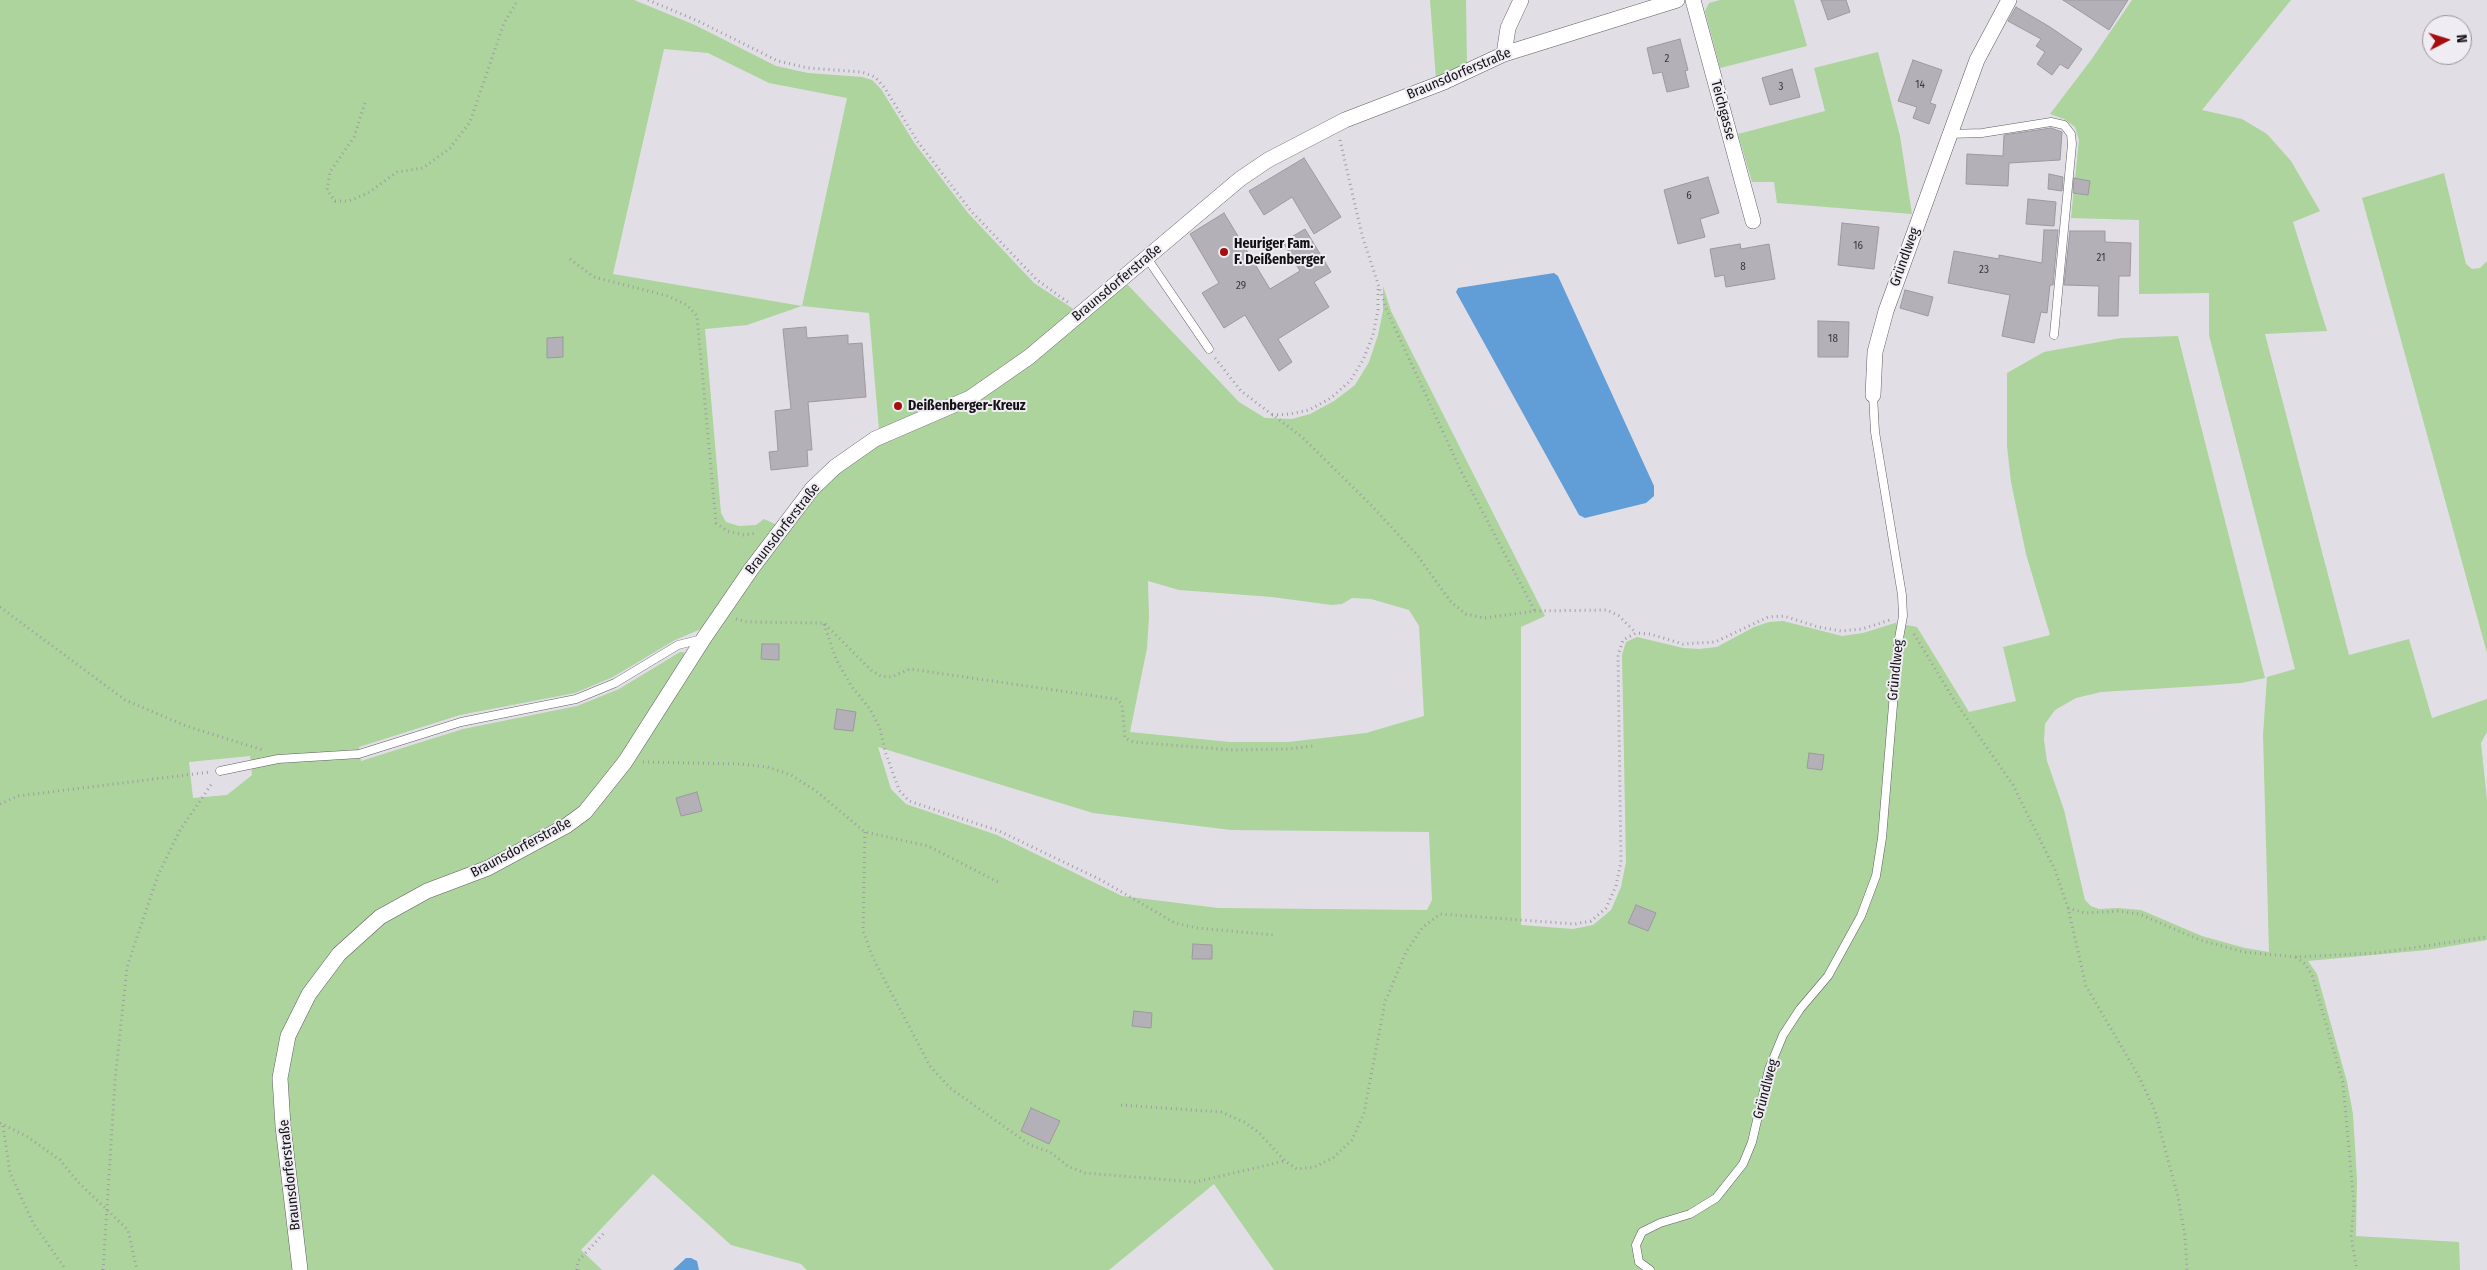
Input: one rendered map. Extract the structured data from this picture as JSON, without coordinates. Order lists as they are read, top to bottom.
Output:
{
  "streets": {
    "street": ["Braunsdorferstraße", "Teichgasse", "Gründlweg"]
  },
  "places": ["Heuriger Fam. F. Deißenberger", "Deißenberger-Kreuz"],
  "house_numbers": [
    "2",
    "14",
    "3",
    "6",
    "16",
    "21",
    "8",
    "23",
    "29",
    "18"
  ],
  "north": "right"
}
